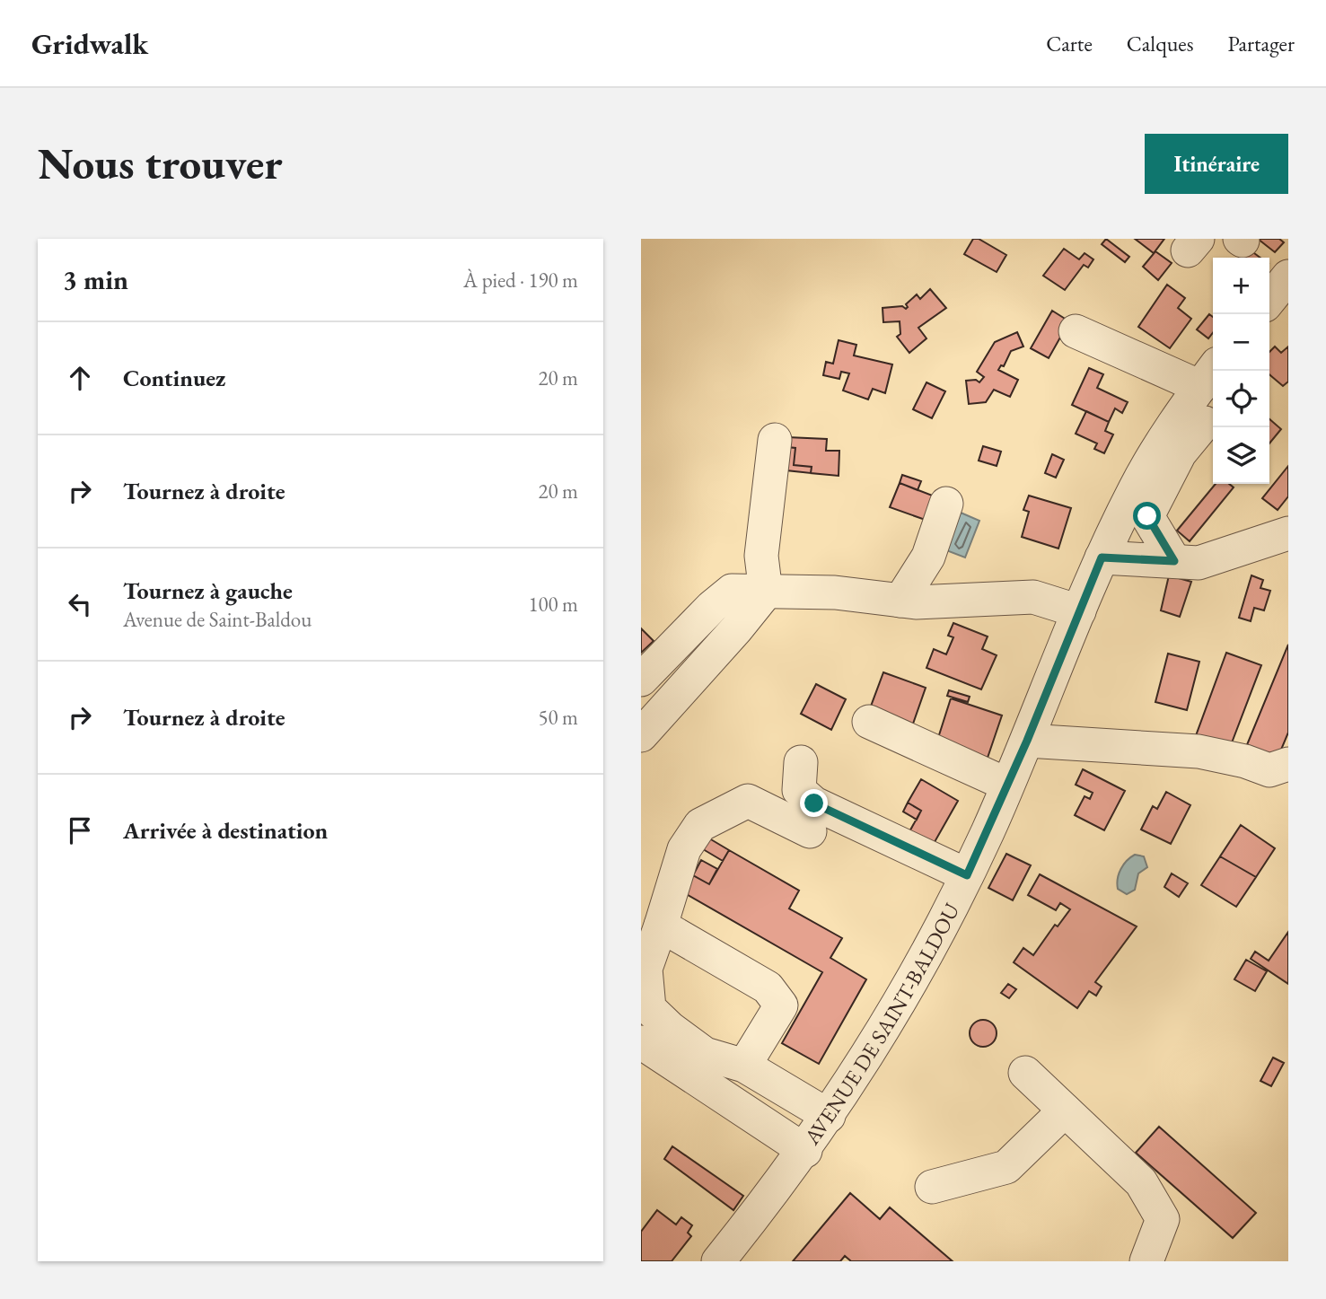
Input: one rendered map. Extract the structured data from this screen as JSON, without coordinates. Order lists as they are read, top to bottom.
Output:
{
  "streets": {
    "street": ["AVENUE DE SAINT-BALDOU"]
  },
  "page": {
    "header": "Gridwalk",
    "nav": ["Carte", "Calques", "Partager"],
    "buttons": "Itinéraire",
    "title": "Nous trouver",
    "heading": ["3 min", "À pied · 190 m"],
    "map_buttons": ["+", "−"],
    "list": [
      ["Continuez", "20 m"],
      ["Tournez à droite", "20 m"],
      ["Tournez à gauche", "Avenue de Saint-Baldou", "100 m"],
      ["Tournez à droite", "50 m"],
      "Arrivée à destination"
    ]
  }
}
